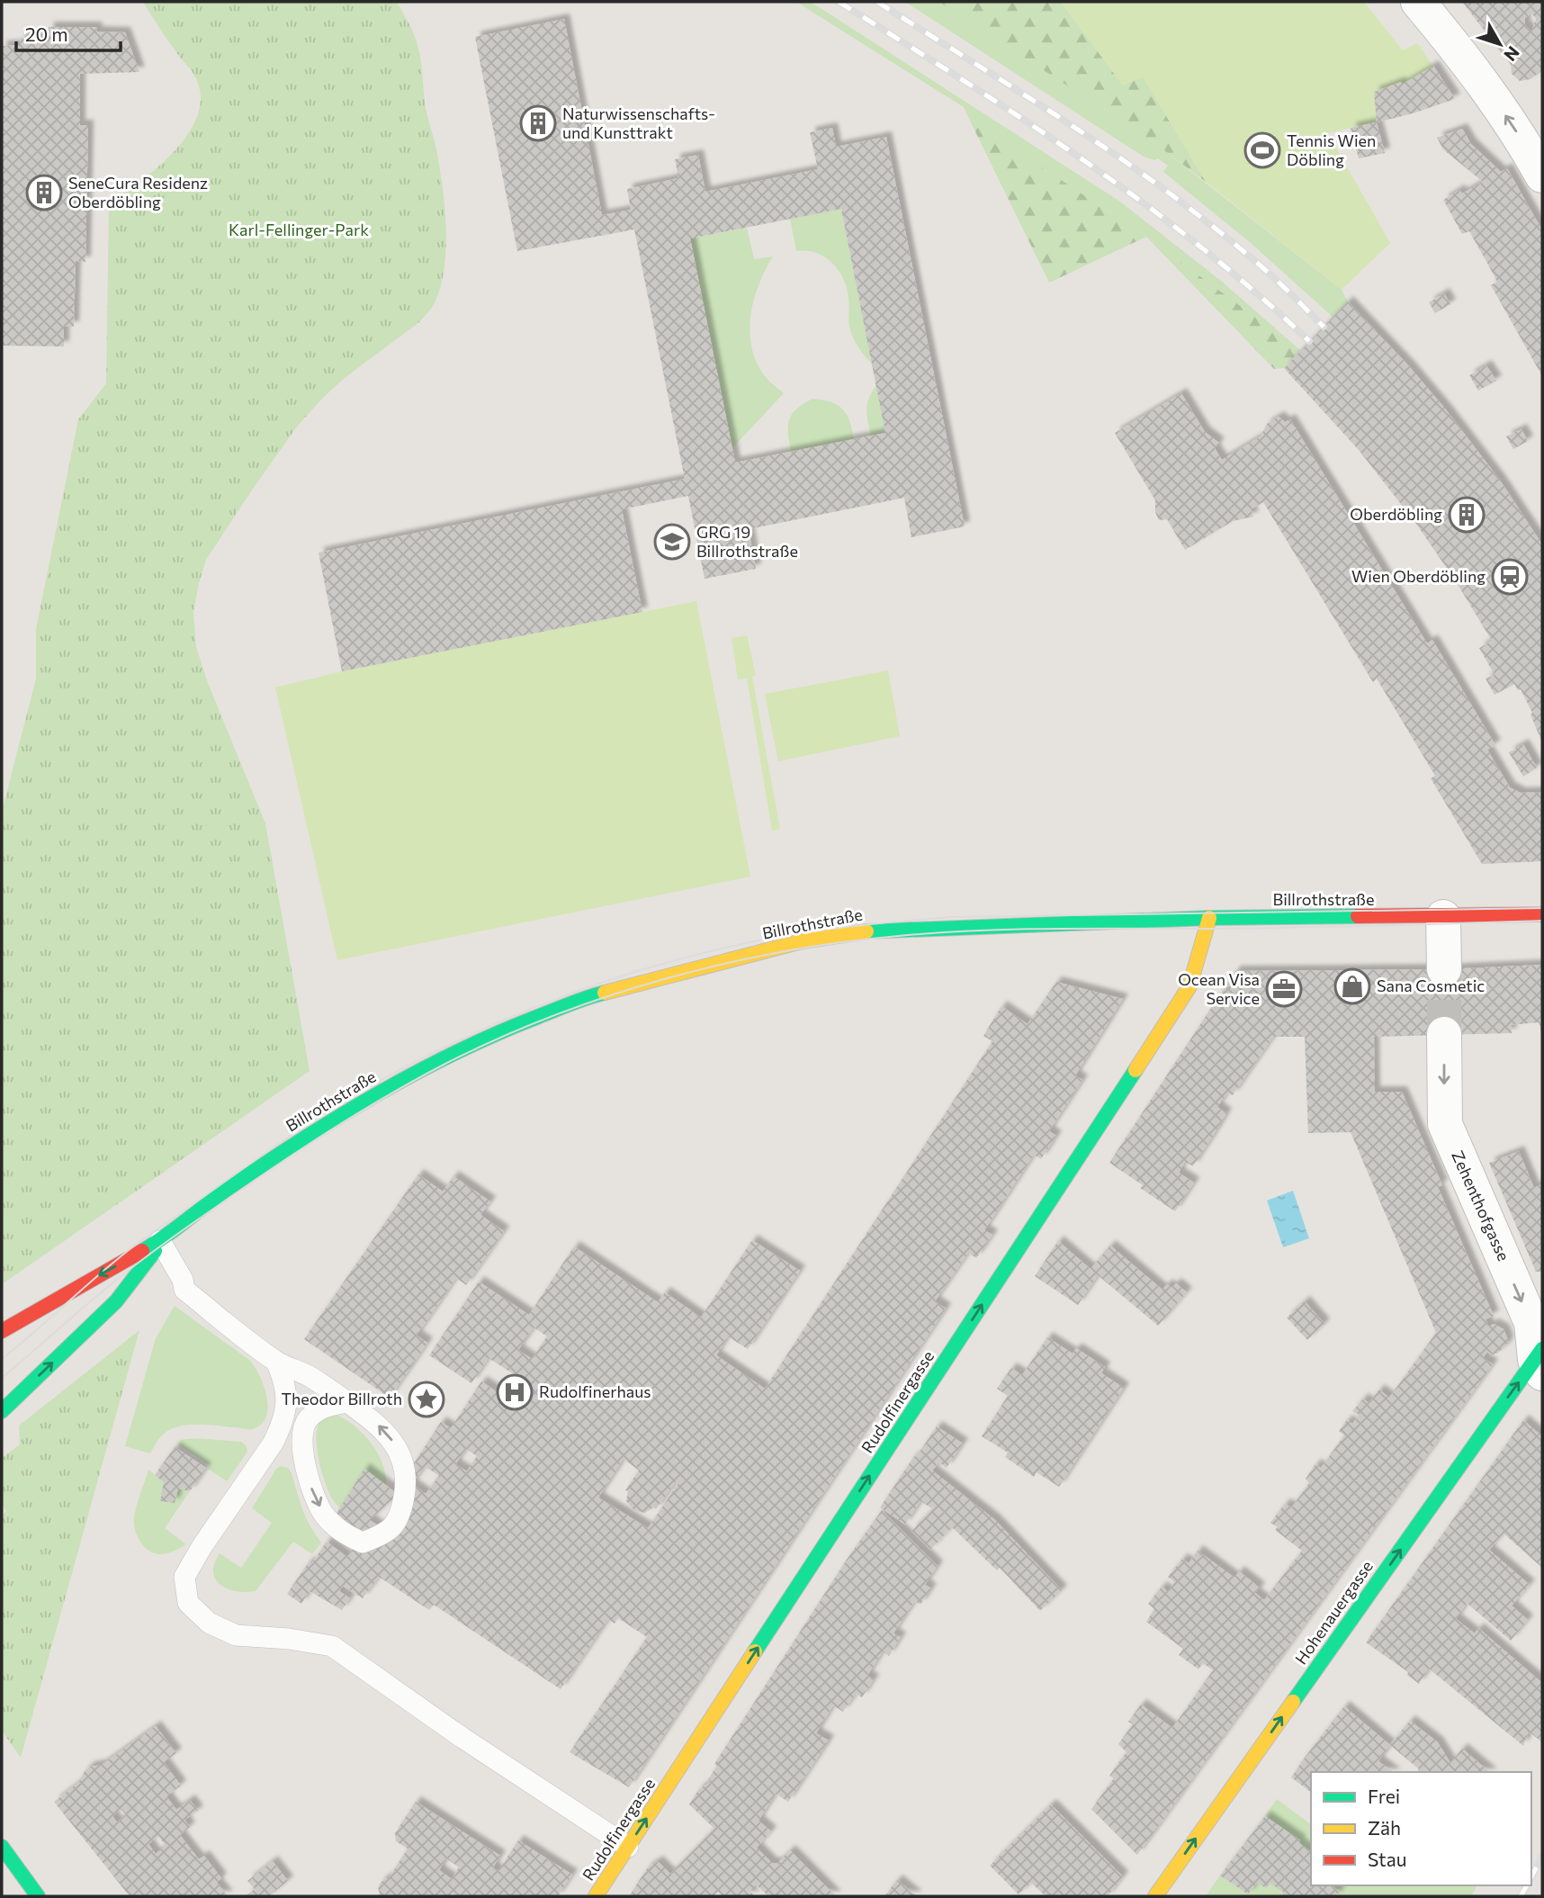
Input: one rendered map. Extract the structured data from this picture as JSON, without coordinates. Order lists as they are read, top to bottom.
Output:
{
  "streets": {
    "main road": ["Billrothstraße", "Rudolfinergasse", "Hohenauergasse"],
    "street": ["Zehenthofgasse"]
  },
  "crossings": [
    ["Billrothstraße", "Rudolfinergasse"],
    ["Zehenthofgasse", "Hohenauergasse"]
  ],
  "one_way": ["Zehenthofgasse", "Rudolfinergasse", "Hohenauergasse"],
  "parks": ["Karl-Fellinger-Park"],
  "places": {
    "building": ["Naturwissenschafts- und Kunsttrakt", "SeneCura Residenz Oberdöbling", "Oberdöbling"],
    "sports": ["Tennis Wien Döbling"],
    "school or university": ["GRG 19 Billrothstraße"],
    "station": ["Wien Oberdöbling"],
    "shop": ["Sana Cosmetic"],
    "office": ["Ocean Visa Service"],
    "hospital": ["Rudolfinerhaus"],
    "place": ["Theodor Billroth"]
  },
  "legend": ["Frei", "Zäh", "Stau"],
  "scale_bar": "20 m",
  "north": "bottom right"
}
